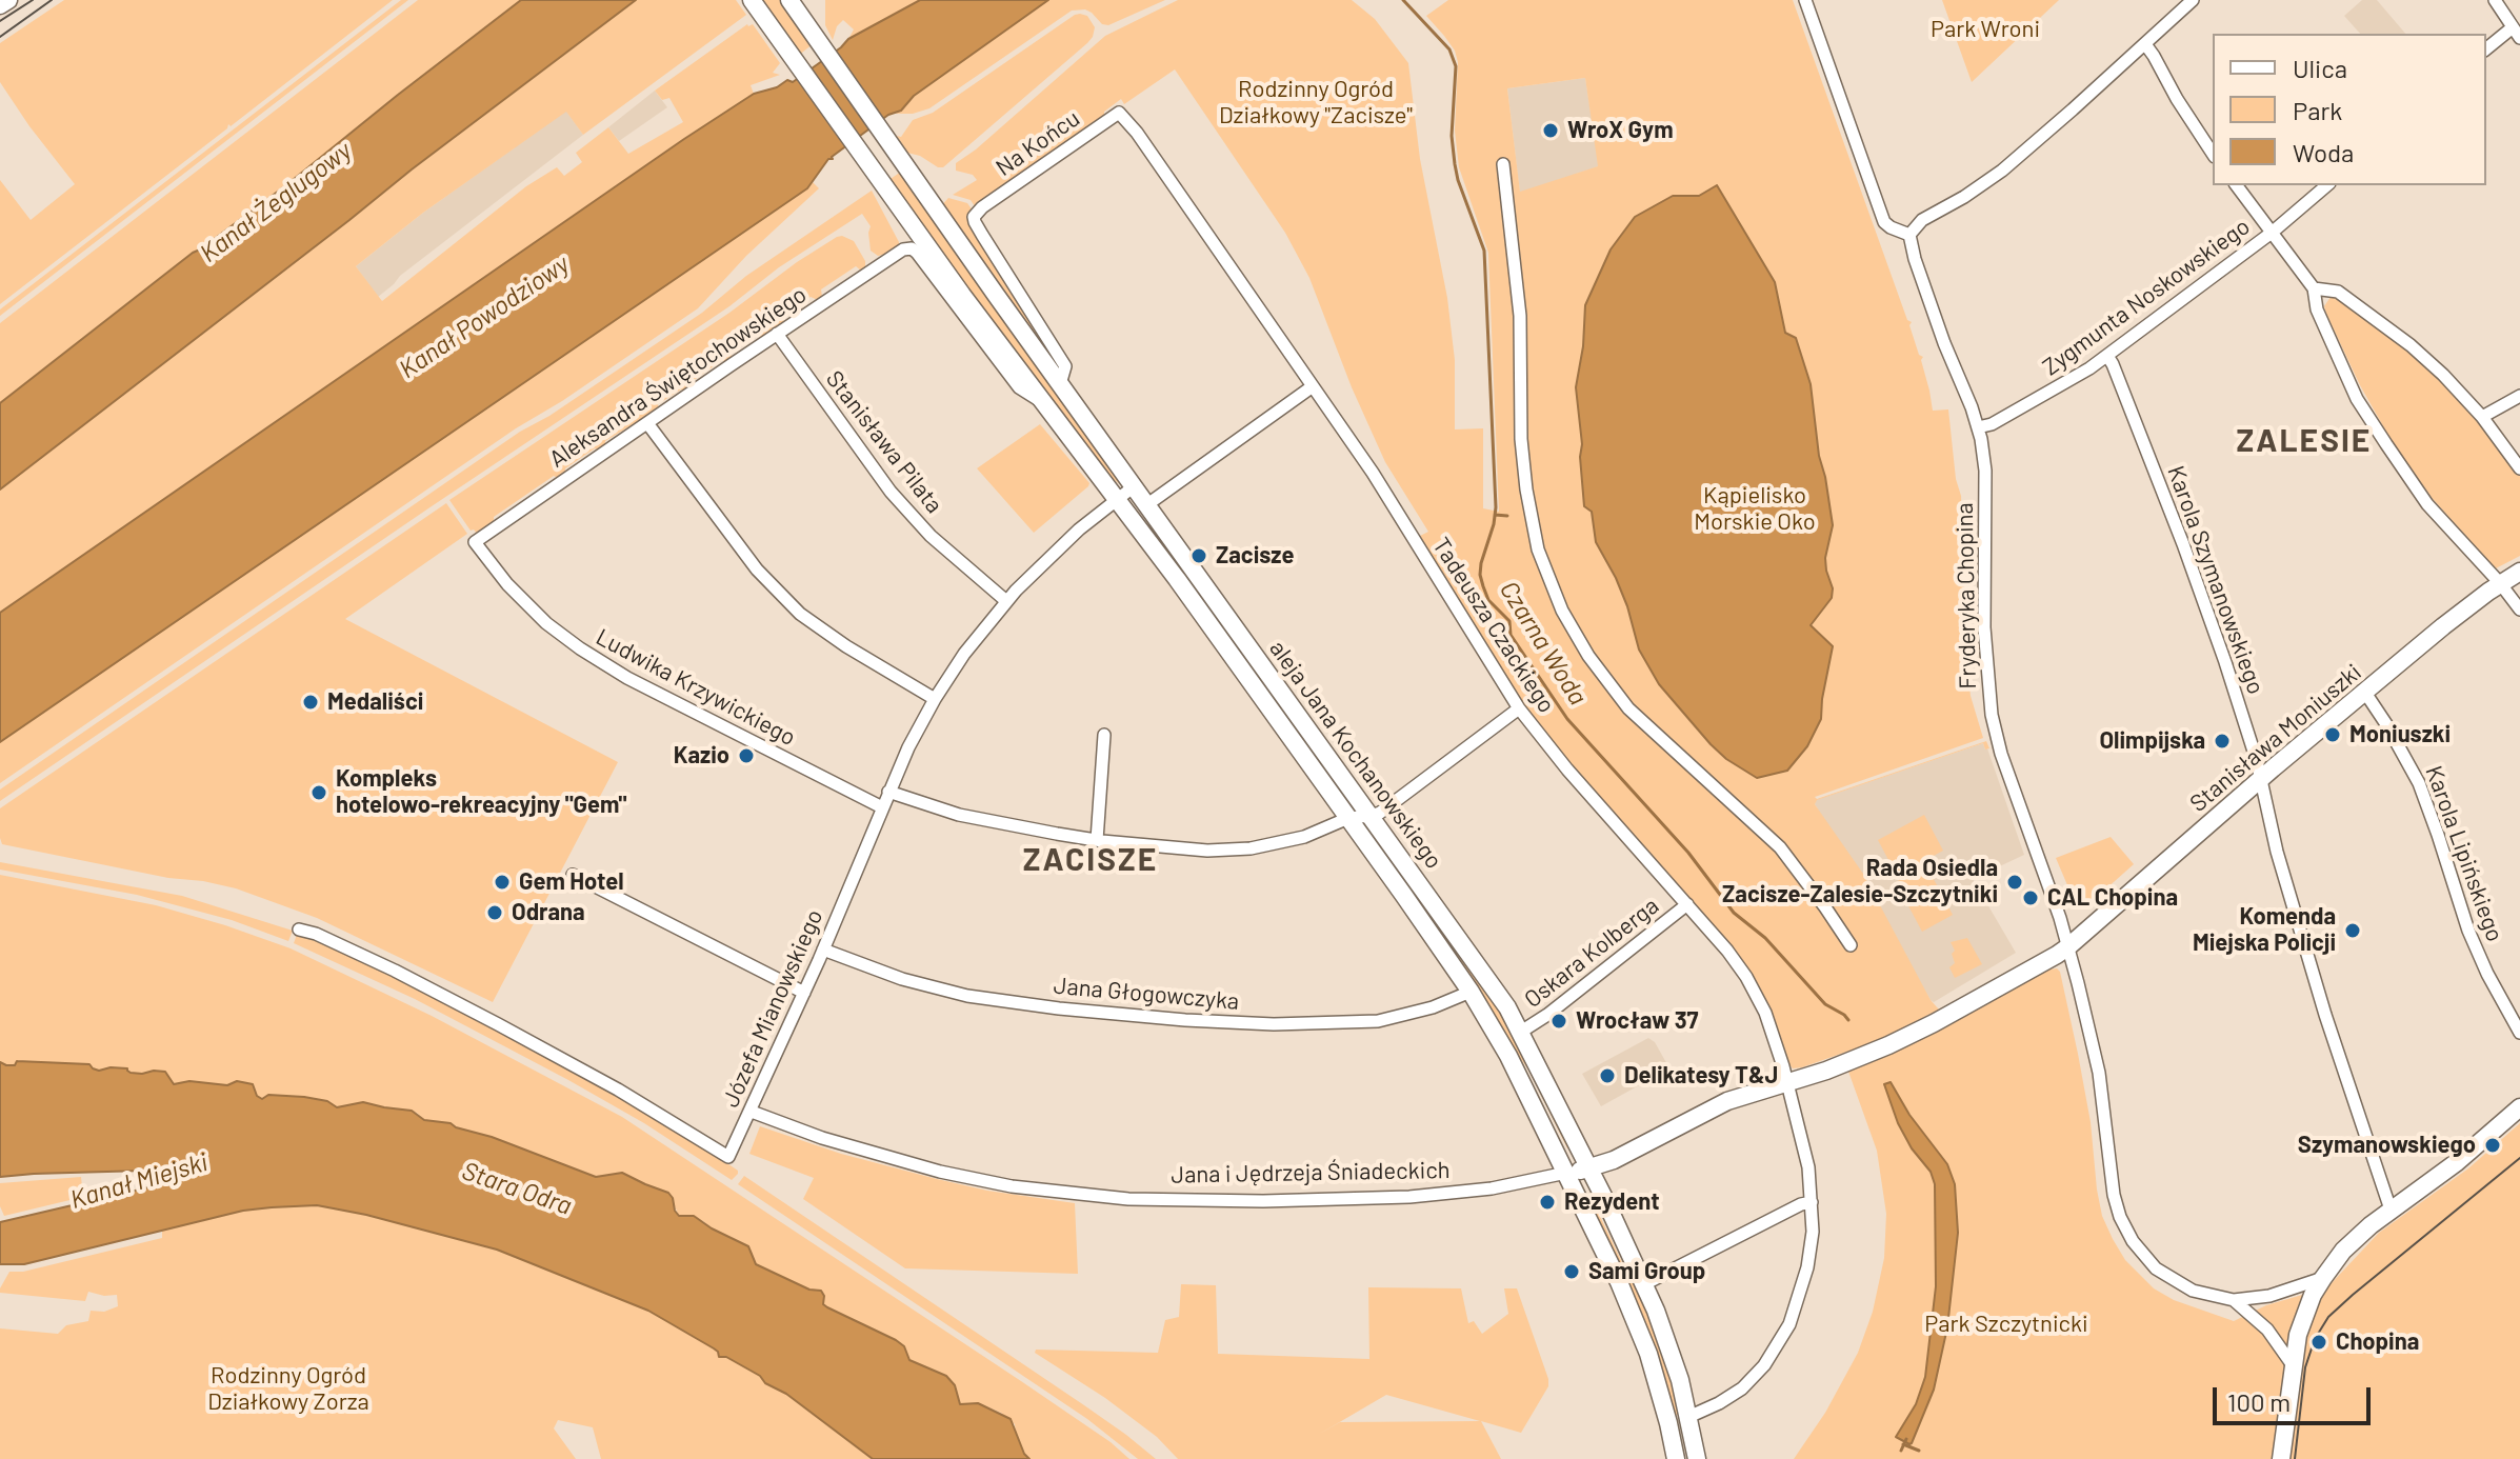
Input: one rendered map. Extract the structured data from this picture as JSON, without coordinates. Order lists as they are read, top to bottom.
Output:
{
  "streets": {
    "main road": ["Stanisława Moniuszki", "aleja Jana Kochanowskiego", "Jana i Jędrzeja Śniadeckich"],
    "street": [
      "Na Końcu",
      "Zygmunta Noskowskiego",
      "Aleksandra Świętochowskiego",
      "Stanisława Pilata",
      "Karola Szymanowskiego",
      "Fryderyka Chopina",
      "Tadeusza Czackiego",
      "Ludwika Krzywickiego",
      "Karola Lipińskiego",
      "Oskara Kolberga",
      "Jana Głogowczyka",
      "Józefa Mianowskiego"
    ]
  },
  "crossings": [
    ["Na Końcu", "Tadeusza Czackiego"],
    ["Na Końcu", "aleja Jana Kochanowskiego"],
    ["Zygmunta Noskowskiego", "Karola Szymanowskiego"],
    ["Zygmunta Noskowskiego", "Fryderyka Chopina"],
    ["Aleksandra Świętochowskiego", "Stanisława Pilata"],
    ["Aleksandra Świętochowskiego", "Ludwika Krzywickiego"],
    ["Aleksandra Świętochowskiego", "aleja Jana Kochanowskiego"],
    ["Stanisława Pilata", "Józefa Mianowskiego"],
    ["Karola Szymanowskiego", "Stanisława Moniuszki"],
    ["Fryderyka Chopina", "Stanisława Moniuszki"],
    ["Fryderyka Chopina", "Jana i Jędrzeja Śniadeckich"],
    ["Tadeusza Czackiego", "aleja Jana Kochanowskiego"],
    ["Tadeusza Czackiego", "Oskara Kolberga"],
    ["Tadeusza Czackiego", "Jana i Jędrzeja Śniadeckich"],
    ["Ludwika Krzywickiego", "Józefa Mianowskiego"],
    ["Stanisława Moniuszki", "Karola Lipińskiego"],
    ["Stanisława Moniuszki", "Jana i Jędrzeja Śniadeckich"],
    ["aleja Jana Kochanowskiego", "Oskara Kolberga"],
    ["aleja Jana Kochanowskiego", "Jana Głogowczyka"],
    ["aleja Jana Kochanowskiego", "Józefa Mianowskiego"],
    ["aleja Jana Kochanowskiego", "Jana i Jędrzeja Śniadeckich"],
    ["Jana Głogowczyka", "Józefa Mianowskiego"],
    ["Józefa Mianowskiego", "Jana i Jędrzeja Śniadeckich"]
  ],
  "districts": ["ZALESIE", "ZACISZE"],
  "water": [
    "Kanał Żeglugowy",
    "Kanał Powodziowy",
    "Czarna Woda",
    "Kanał Miejski",
    "Stara Odra"
  ],
  "parks": [
    "Park Wroni",
    "Rodzinny Ogród Działkowy \"Zacisze\"",
    "Kąpielisko Morskie Oko",
    "Park Szczytnicki",
    "Rodzinny Ogród Działkowy Zorza"
  ],
  "places": [
    "WroX Gym",
    "Zacisze",
    "Medaliści",
    "Moniuszki",
    "Olimpijska",
    "Kazio",
    "Kompleks hotelowo-rekreacyjny \"Gem\"",
    "Gem Hotel",
    "Rada Osiedla Zacisze-Zalesie-Szczytniki",
    "CAL Chopina",
    "Odrana",
    "Komenda Miejska Policji",
    "Wrocław 37",
    "Delikatesy T&J",
    "Szymanowskiego",
    "Rezydent",
    "Sami Group",
    "Chopina"
  ],
  "legend": ["Ulica", "Park", "Woda"],
  "scale_bar": "100 m"
}
